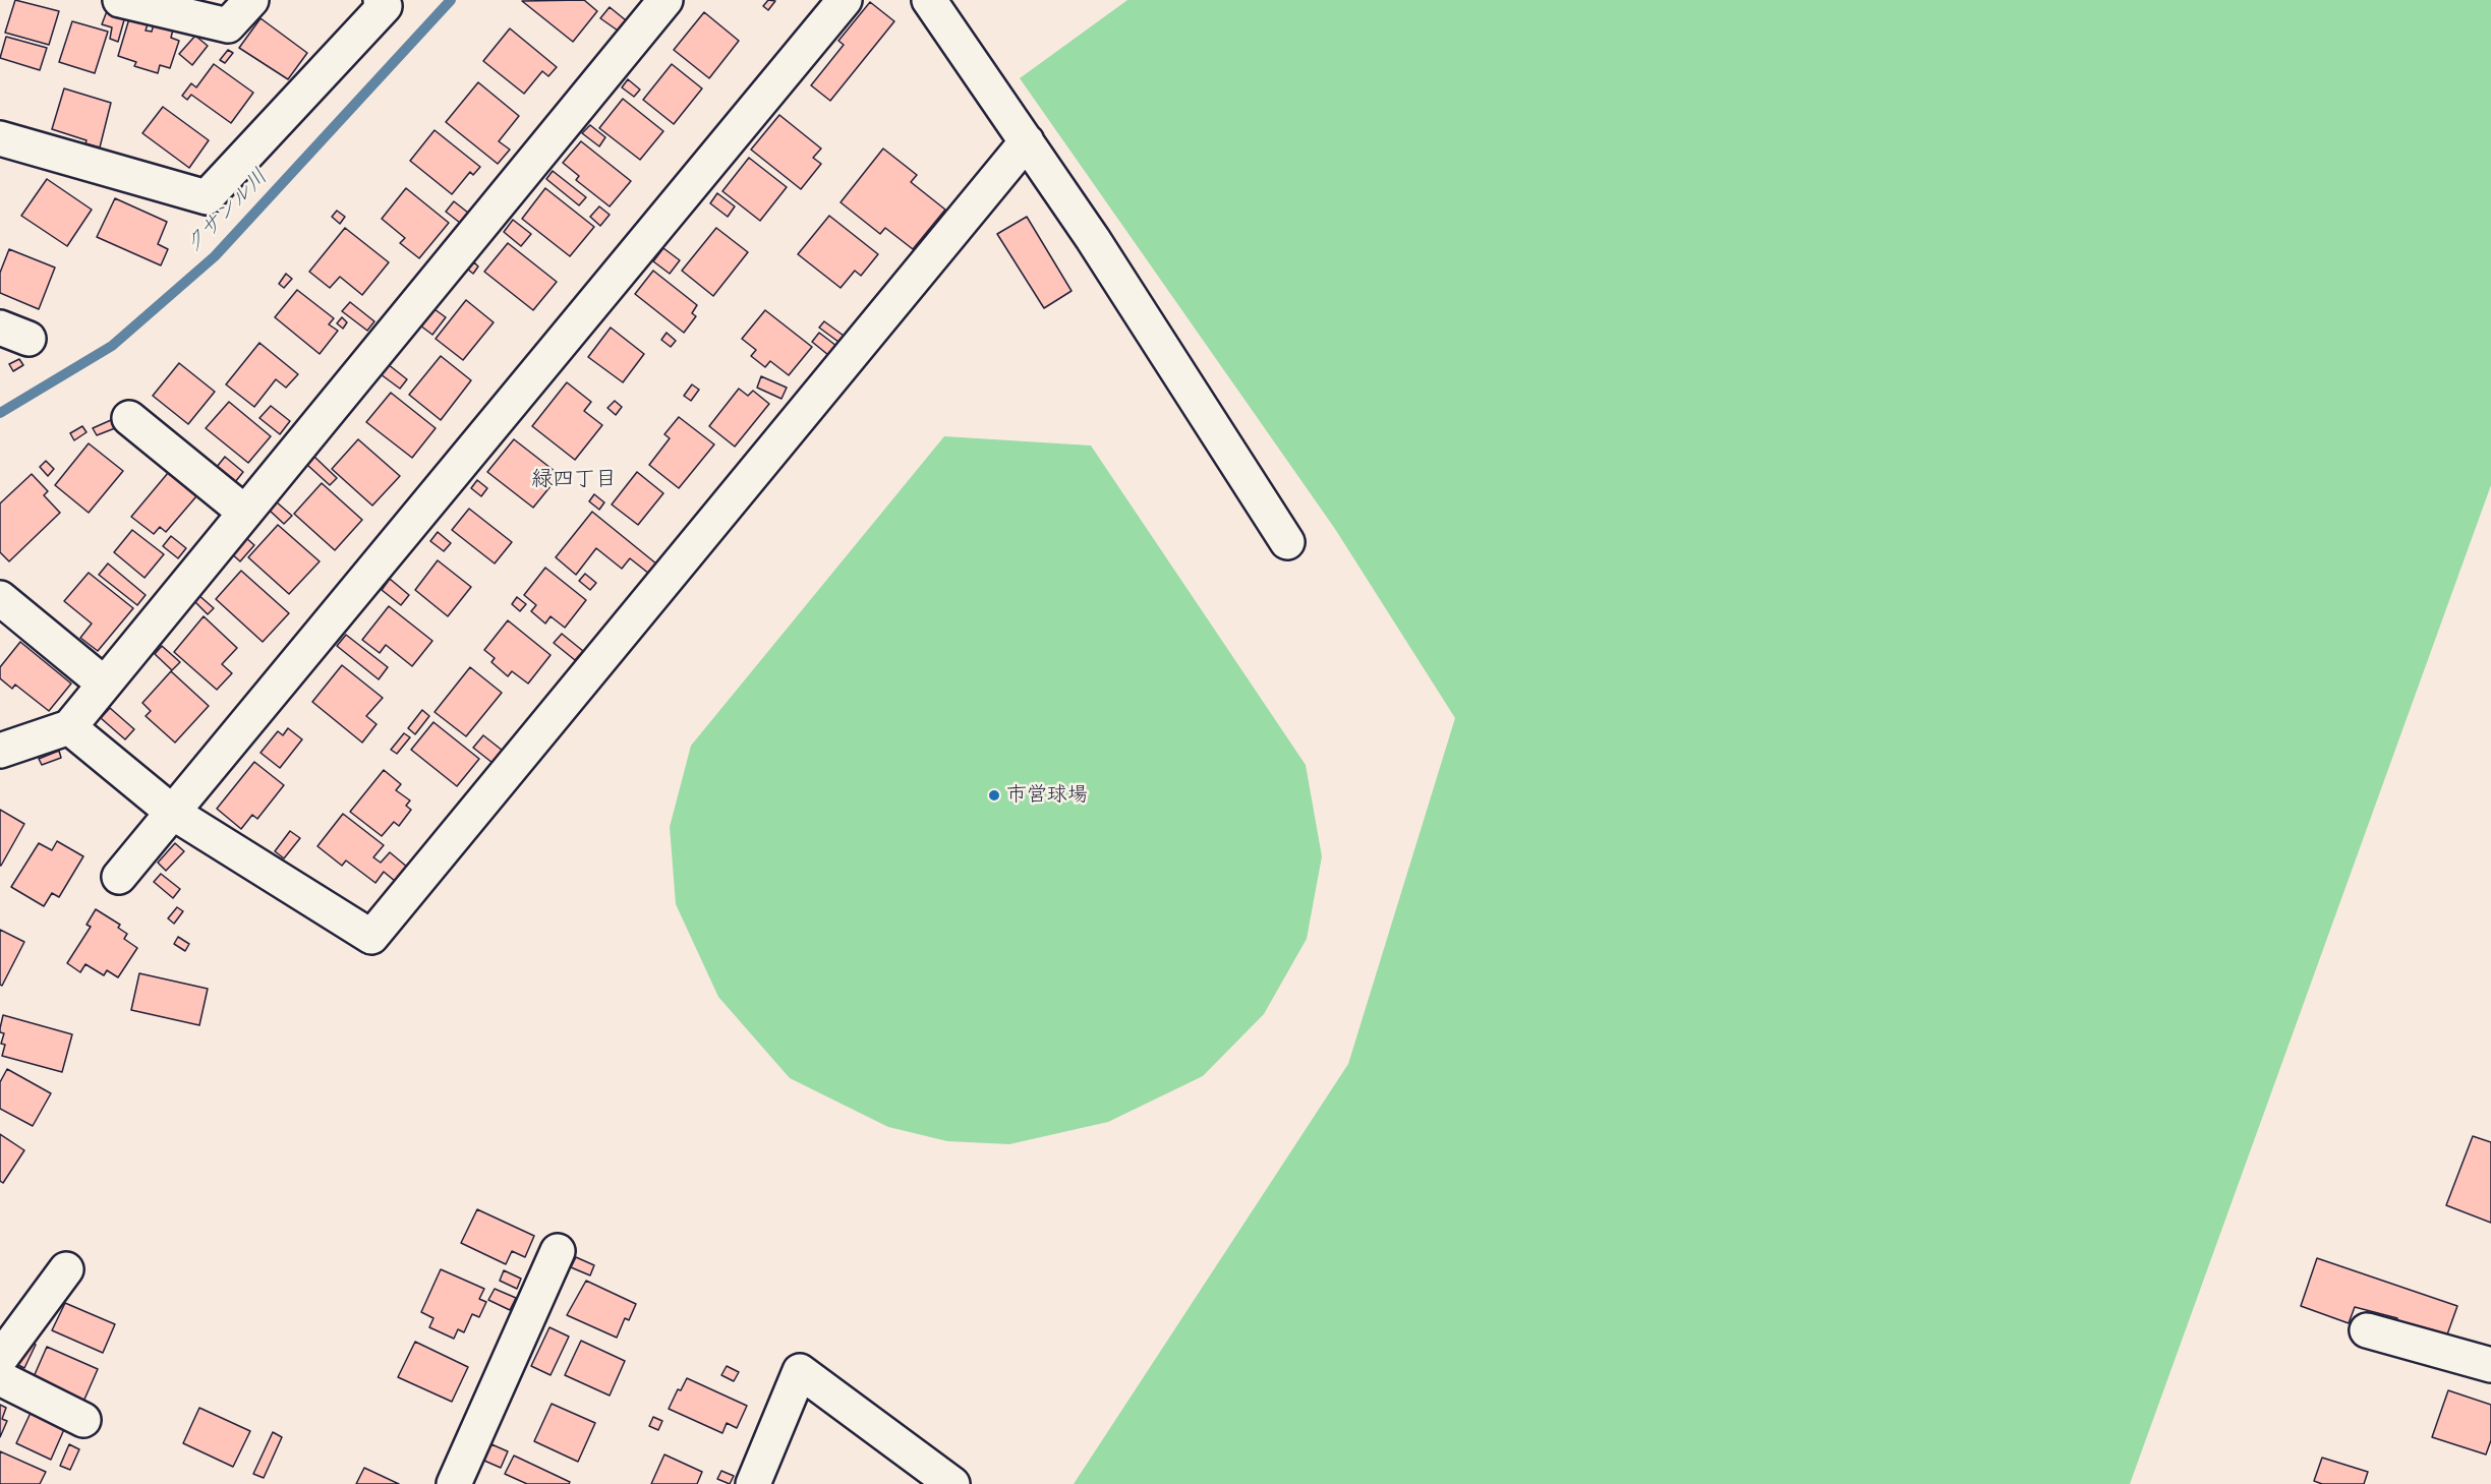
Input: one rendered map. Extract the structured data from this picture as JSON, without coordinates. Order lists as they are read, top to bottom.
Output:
{
  "districts": ["緑四丁目"],
  "water": ["クサンル川"],
  "places": ["市営球場"]
}
